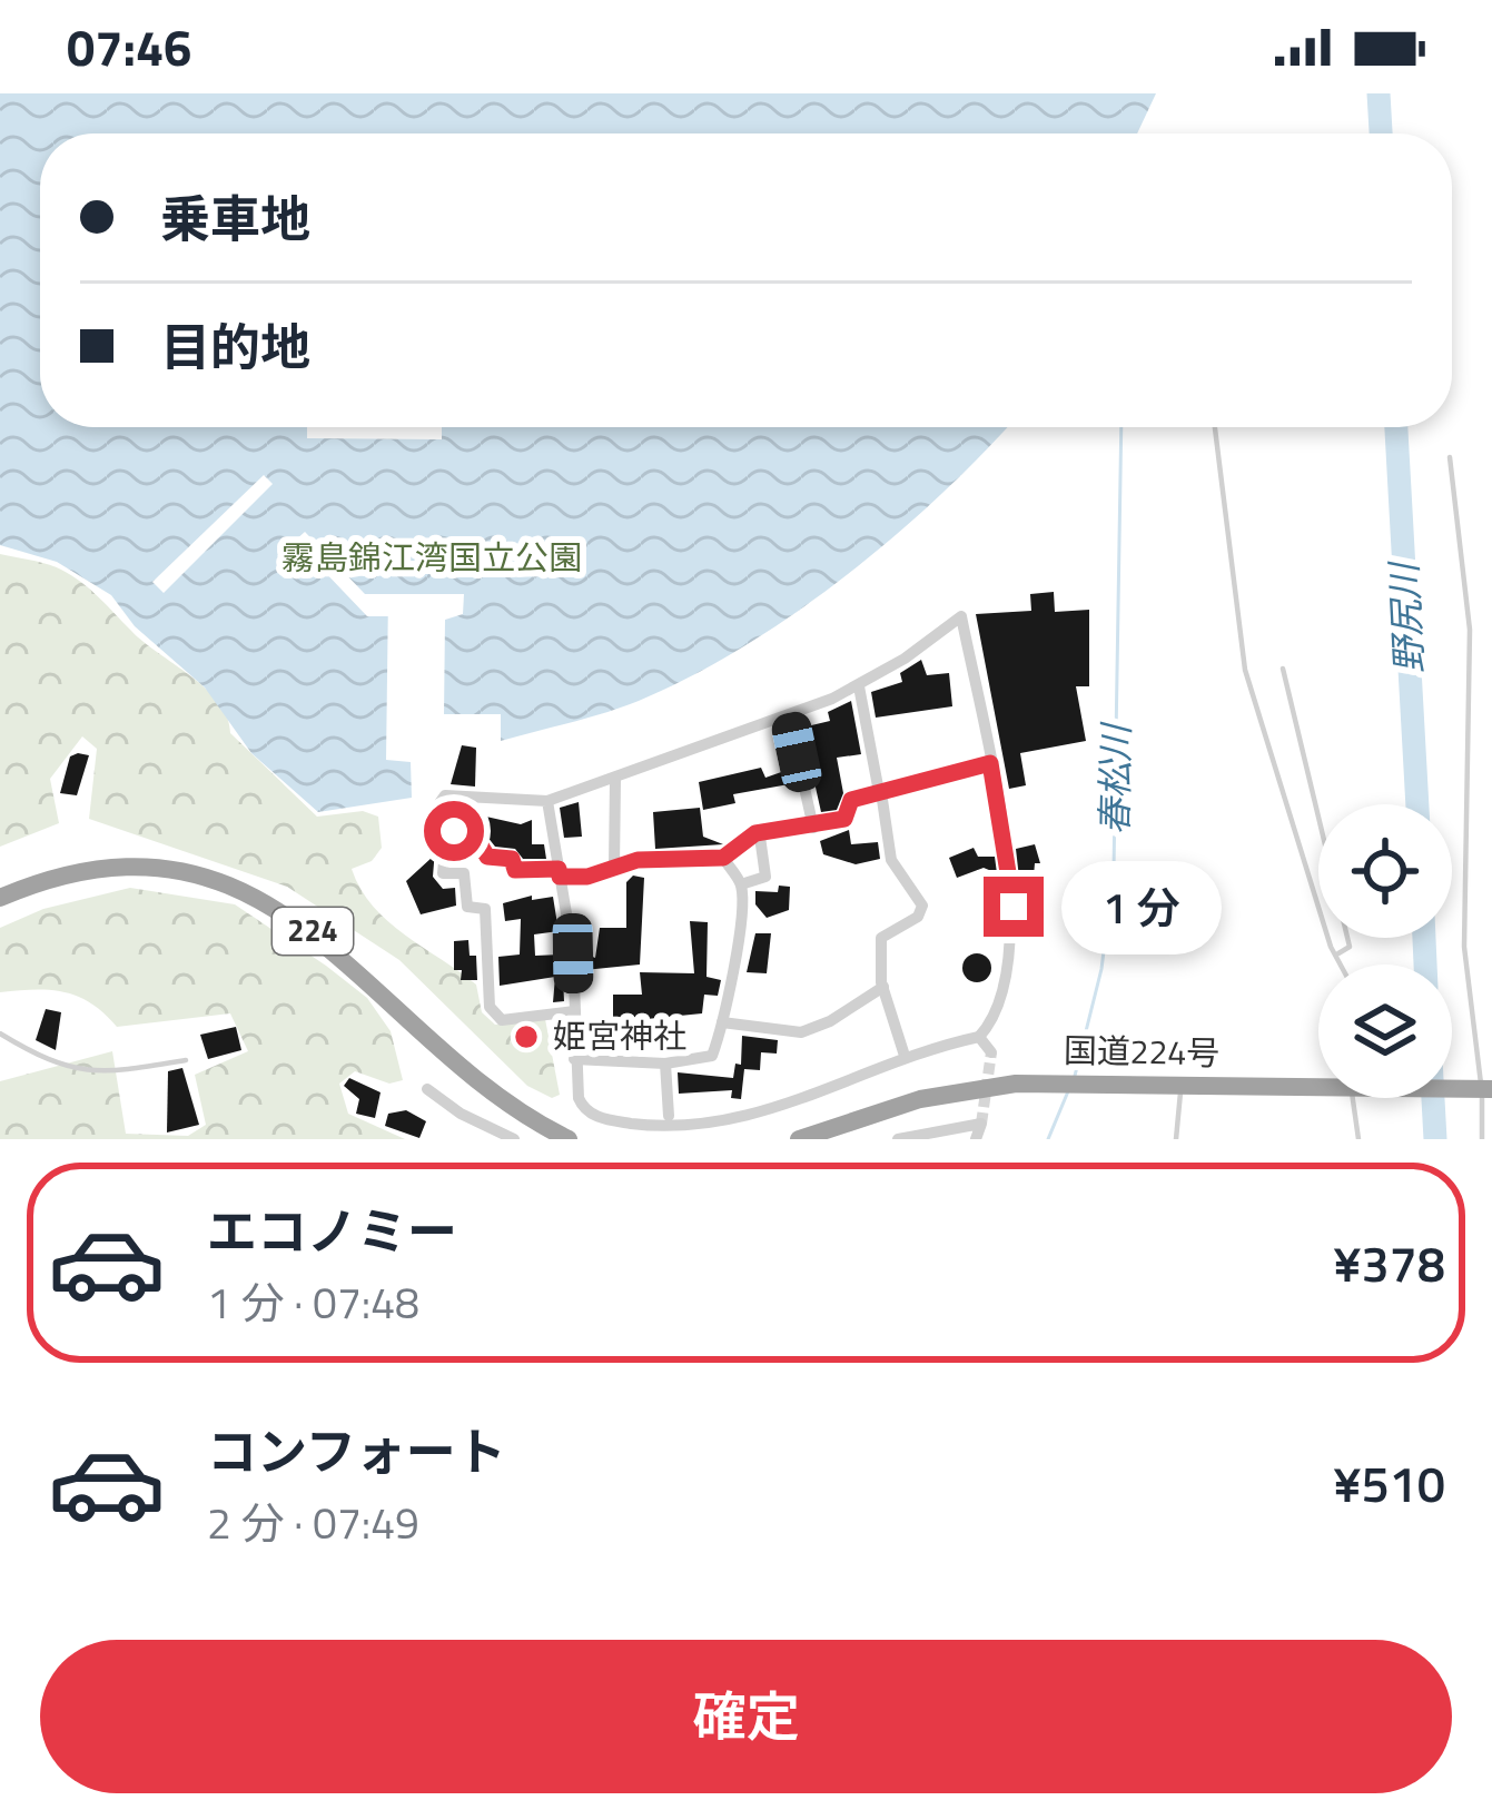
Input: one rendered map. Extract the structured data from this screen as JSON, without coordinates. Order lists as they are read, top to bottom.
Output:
{
  "streets": {
    "highway": ["224", "国道224号"]
  },
  "water": ["野尻川", "春松川"],
  "parks": ["霧島錦江湾国立公園"],
  "places": ["姫宮神社"],
  "page": {
    "status": "07:46",
    "banner": ["乗車地", "目的地"],
    "bubble": "1 分",
    "list": [
      {
        "name": "エコノミー",
        "note": "1 分 · 07:48",
        "value": "¥378"
      },
      {
        "name": "コンフォート",
        "note": "2 分 · 07:49",
        "value": "¥510"
      }
    ],
    "buttons": "確定"
  }
}
